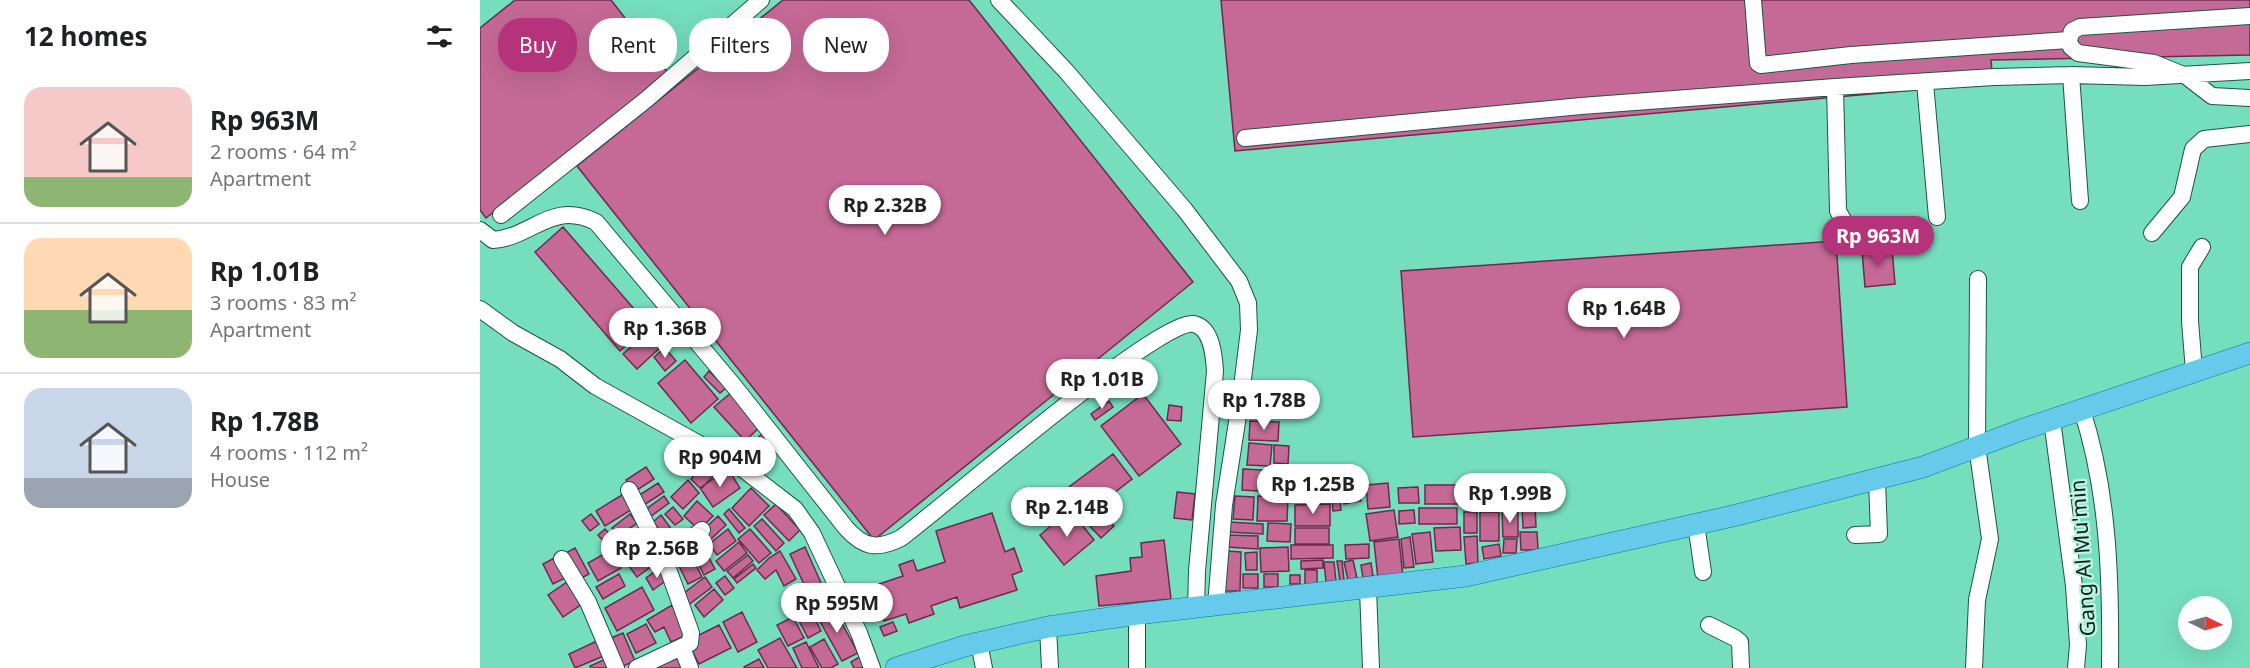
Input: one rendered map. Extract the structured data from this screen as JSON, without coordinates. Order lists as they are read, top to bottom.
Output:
{
  "streets": {
    "street": ["Gang Al Mu'min"]
  },
  "north": "right",
  "page": {
    "heading": "12 homes",
    "chip": [
      "Buy",
      "Rent",
      "Filters",
      "New"
    ],
    "list": [
      {
        "name": "Rp 963M",
        "note": "2 rooms · 64 m² · Apartment"
      },
      {
        "name": "Rp 1.01B",
        "note": "3 rooms · 83 m² · Apartment"
      },
      {
        "name": "Rp 1.78B",
        "note": "4 rooms · 112 m² · House"
      }
    ],
    "price": [
      "Rp 2.32B",
      "Rp 963M",
      "Rp 1.64B",
      "Rp 1.36B",
      "Rp 1.01B",
      "Rp 1.78B",
      "Rp 904M",
      "Rp 1.25B",
      "Rp 1.99B",
      "Rp 2.14B",
      "Rp 2.56B",
      "Rp 595M"
    ]
  }
}
